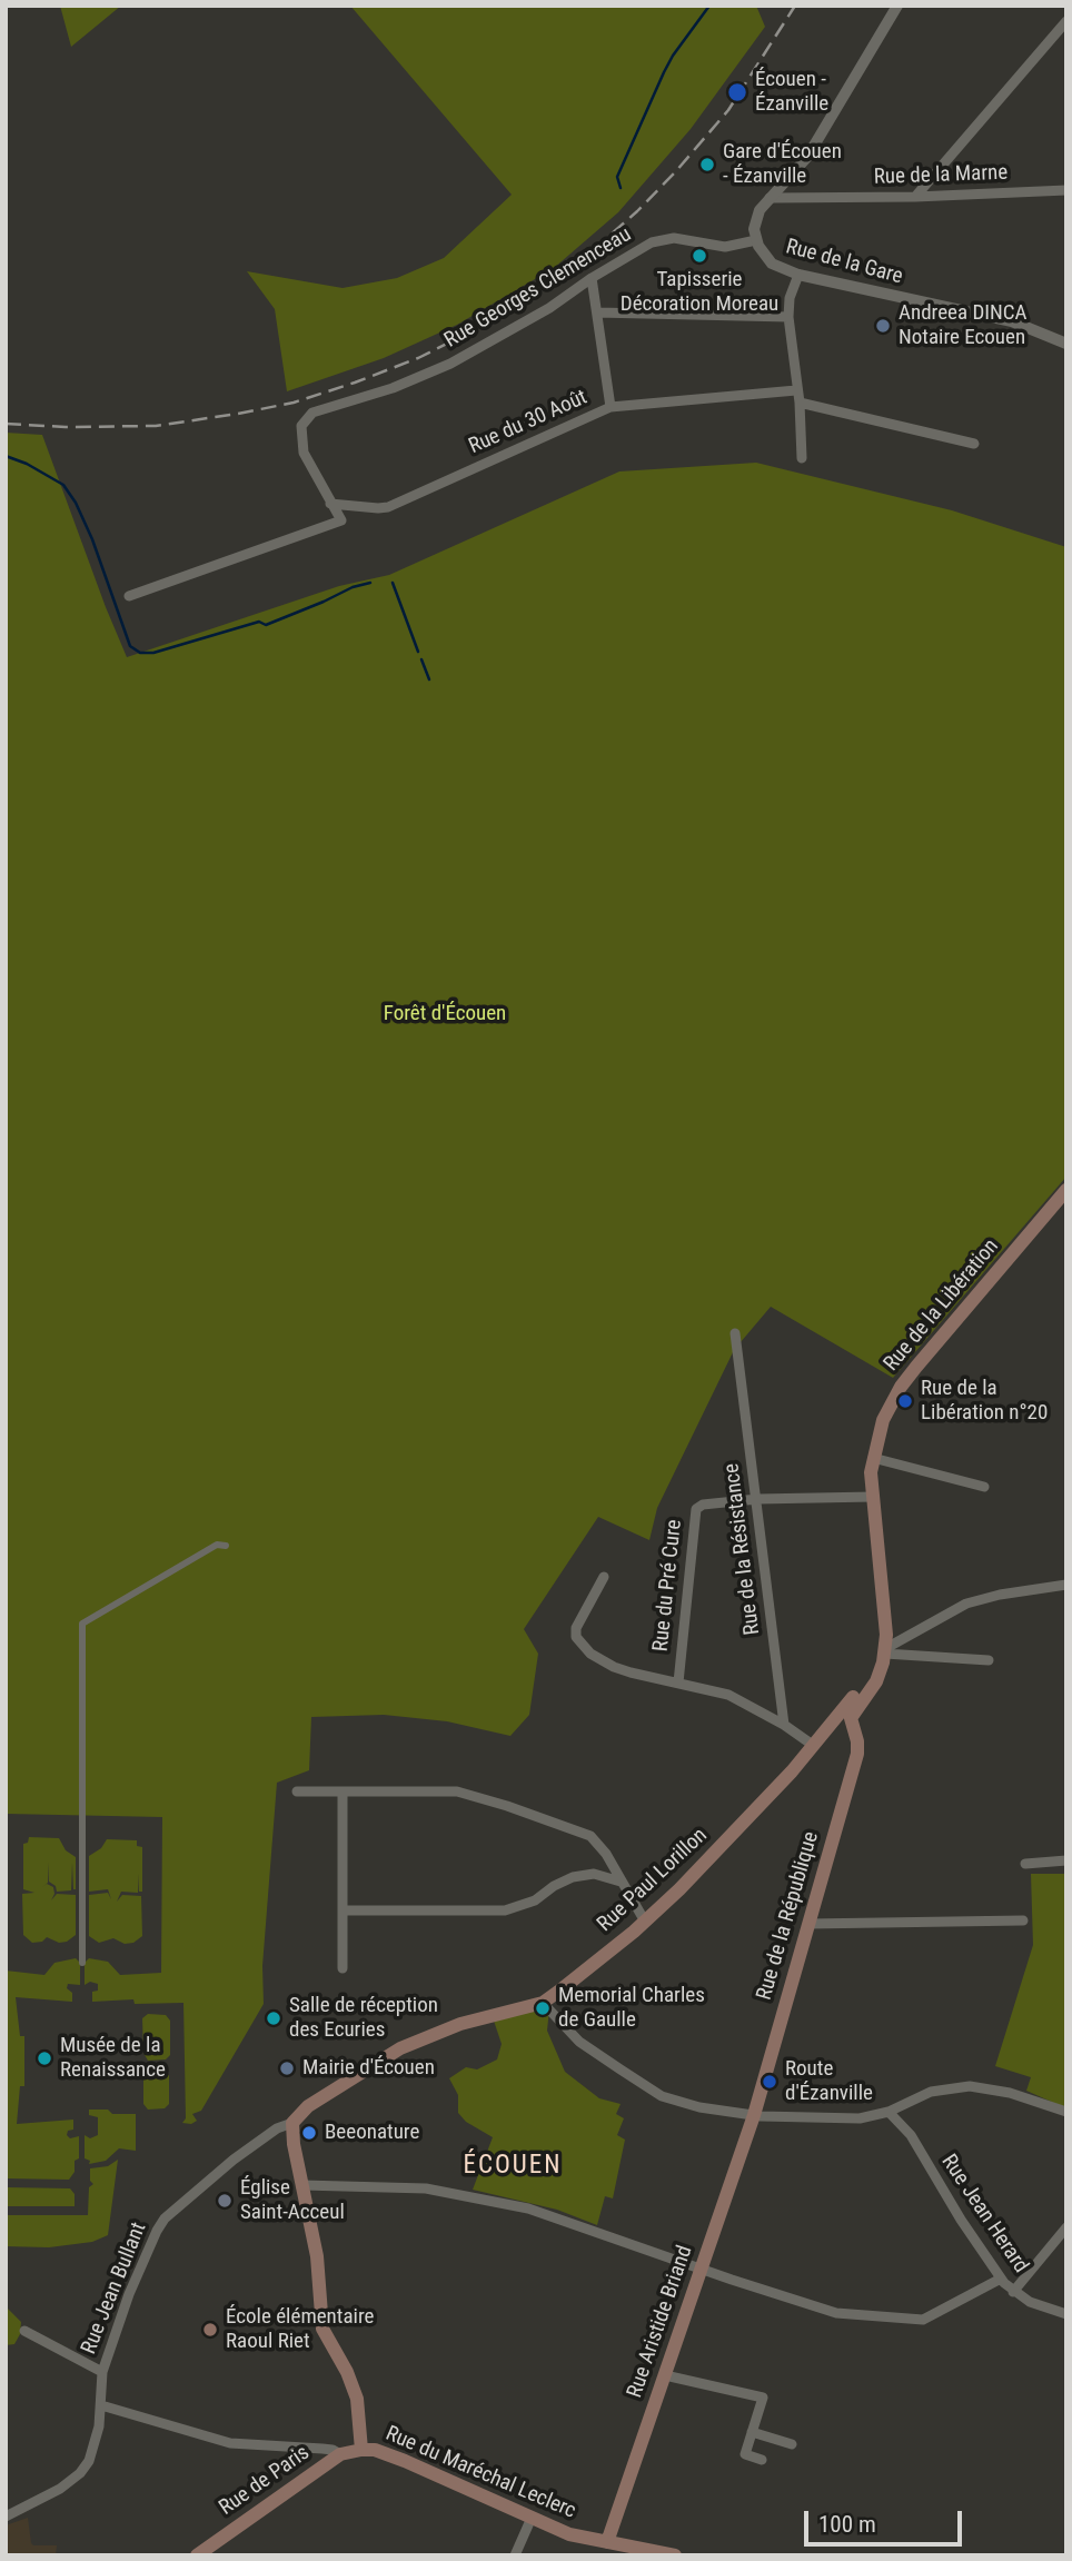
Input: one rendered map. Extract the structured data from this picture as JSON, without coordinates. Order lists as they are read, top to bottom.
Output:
{
  "streets": {
    "main road": [
      "Rue de la Libération",
      "Rue Paul Lorillon",
      "Rue de la République",
      "Rue Aristide Briand",
      "Rue du Maréchal Leclerc",
      "Rue de Paris"
    ],
    "street": [
      "Rue de la Marne",
      "Rue de la Gare",
      "Rue Georges Clemenceau",
      "Rue du 30 Août",
      "Rue de la Résistance",
      "Rue du Pré Cure",
      "Rue Jean Herard",
      "Rue Jean Bullant"
    ]
  },
  "crossings": [
    ["Rue de la Marne", "Rue de la Gare"],
    ["Rue de la Gare", "Rue Georges Clemenceau"],
    ["Rue Georges Clemenceau", "Rue du 30 Août"],
    ["Rue de la Libération", "Rue Paul Lorillon"],
    ["Rue de la Résistance", "Rue du Pré Cure"],
    ["Rue Paul Lorillon", "Rue Jean Bullant"],
    ["Rue de la République", "Rue Aristide Briand"],
    ["Rue Aristide Briand", "Rue du Maréchal Leclerc"],
    ["Rue du Maréchal Leclerc", "Rue de Paris"]
  ],
  "districts": ["ÉCOUEN"],
  "parks": ["Forêt d'Écouen"],
  "places": [
    "Écouen - Ézanville",
    "Gare d'Écouen - Ézanville",
    "Tapisserie Décoration Moreau",
    "Andreea DINCA Notaire Ecouen",
    "Rue de la Libération n°20",
    "Memorial Charles de Gaulle",
    "Salle de réception des Ecuries",
    "Musée de la Renaissance",
    "Mairie d'Écouen",
    "Route d'Ézanville",
    "Beeonature",
    "Église Saint-Acceul",
    "École élémentaire Raoul Riet"
  ],
  "scale_bar": "100 m"
}
